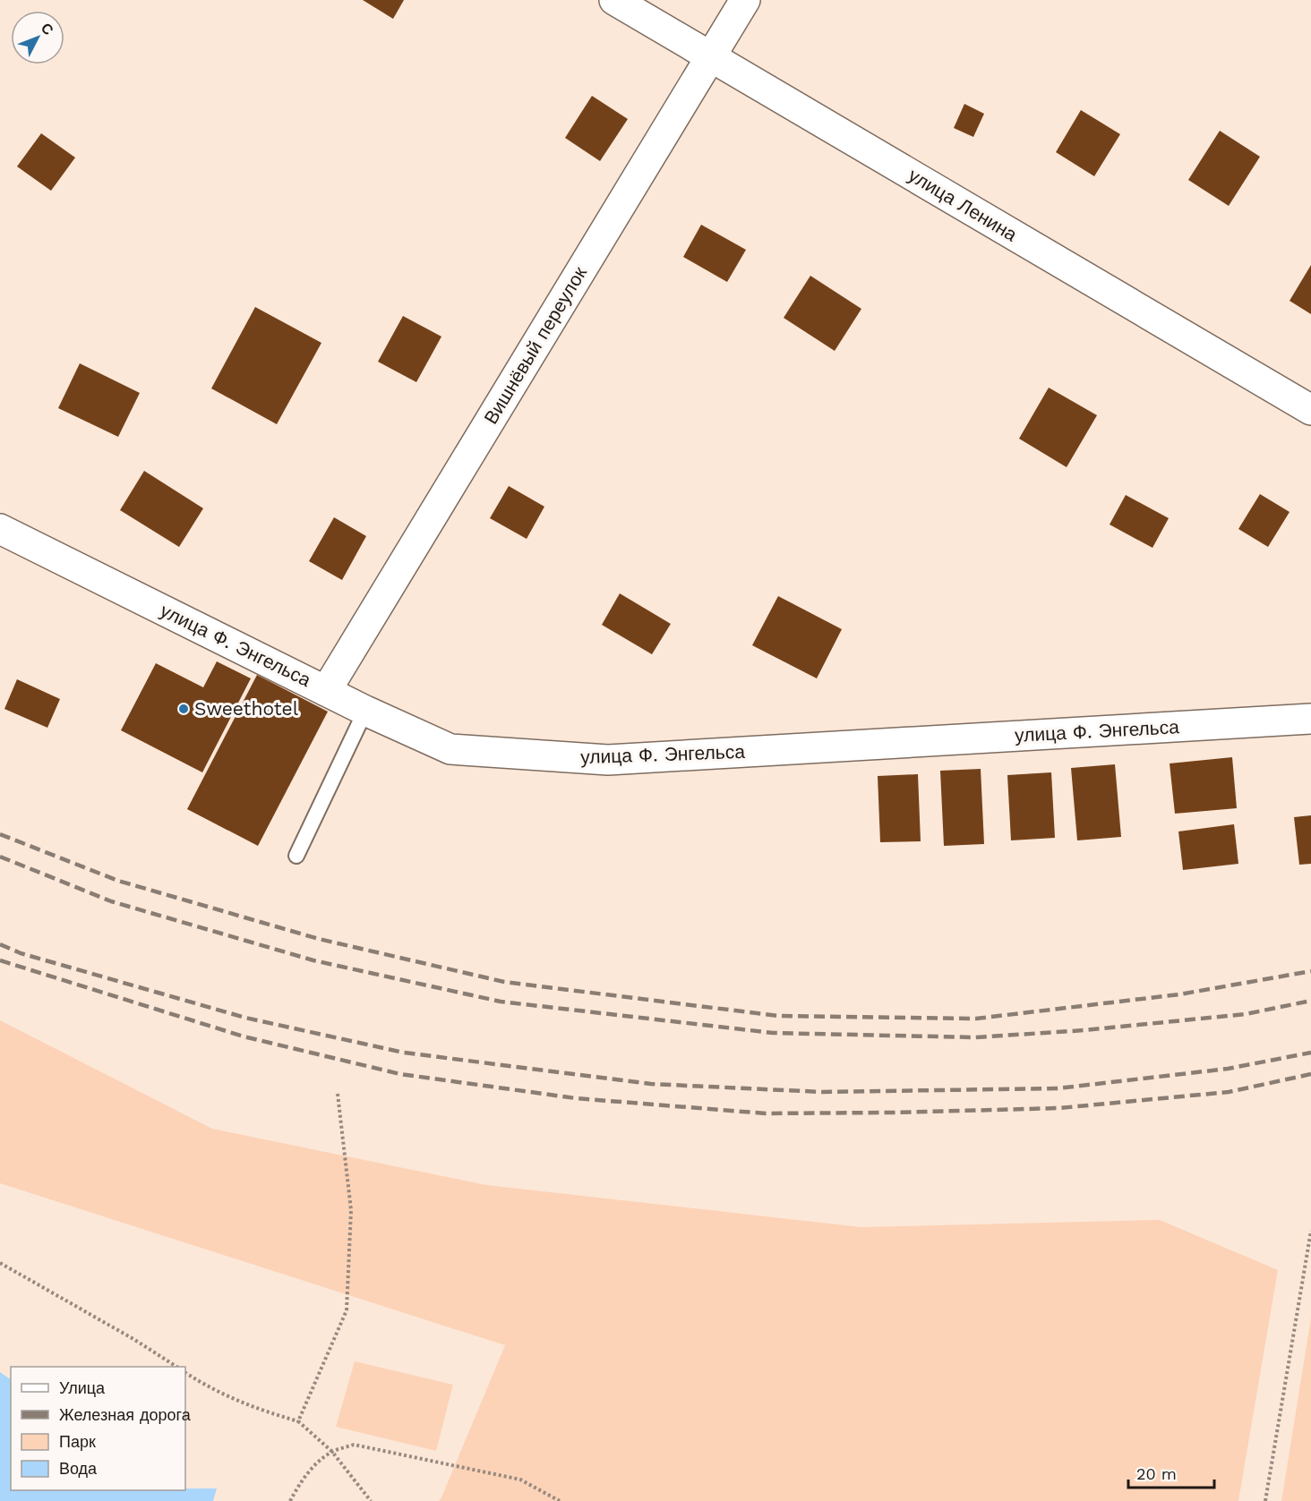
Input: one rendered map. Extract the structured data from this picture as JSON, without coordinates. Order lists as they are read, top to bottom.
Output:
{
  "streets": {
    "street": ["улица Ленина", "Вишнёвый переулок", "улица Ф. Энгельса"]
  },
  "crossings": [
    ["улица Ленина", "Вишнёвый переулок"],
    ["Вишнёвый переулок", "улица Ф. Энгельса"]
  ],
  "places": ["Sweethotel"],
  "legend": [
    "Улица",
    "Железная дорога",
    "Парк",
    "Вода"
  ],
  "scale_bar": "20 m",
  "north": "top right"
}
